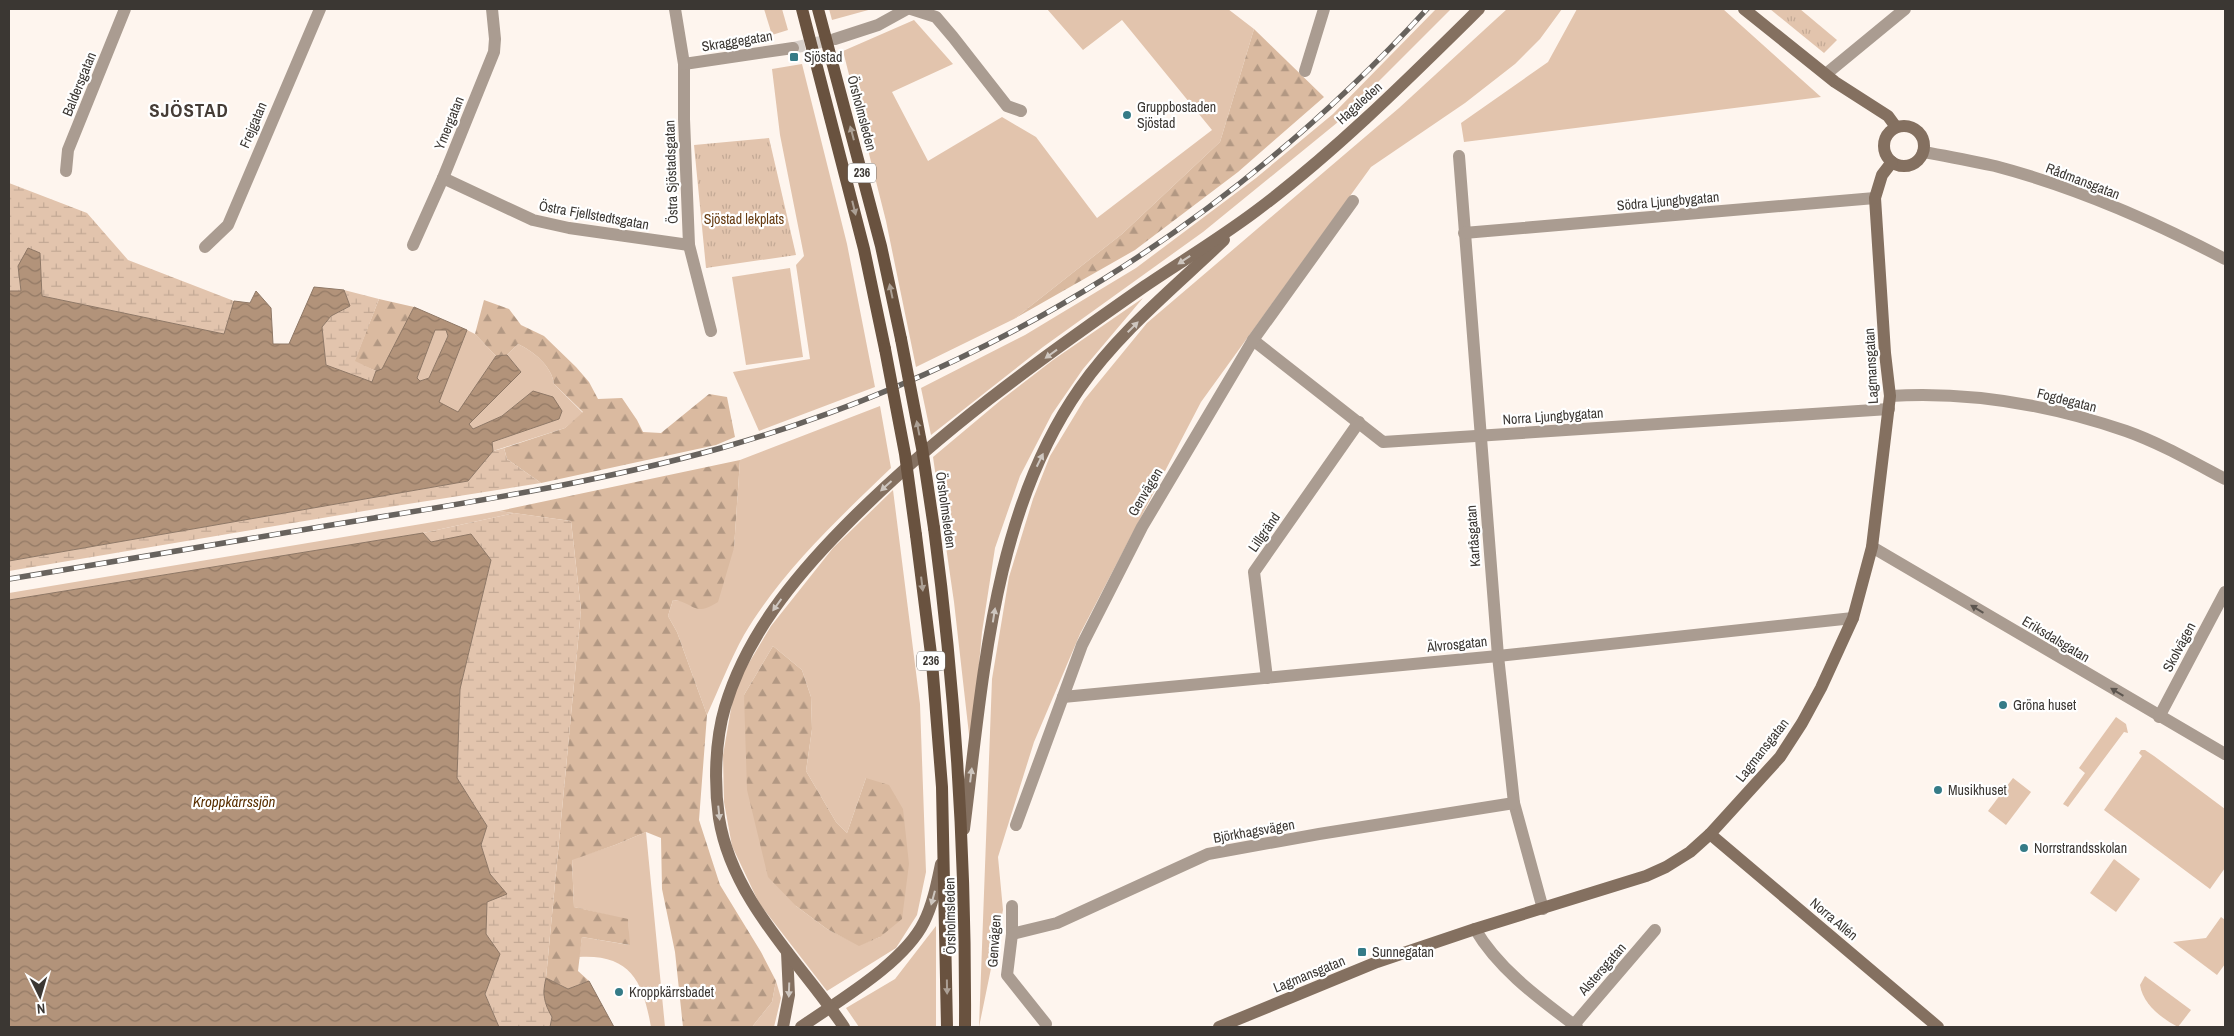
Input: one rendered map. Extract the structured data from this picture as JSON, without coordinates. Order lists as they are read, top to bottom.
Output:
{
  "streets": {
    "main road": ["Örsholmsleden", "236"],
    "street": [
      "Skraggegatan",
      "Baldersgatan",
      "Hagaleden",
      "Ymergatan",
      "Frejgatan",
      "Östra Sjöstadsgatan",
      "Rådmansgatan",
      "Södra Ljungbygatan",
      "Östra Fjellstedtsgatan",
      "Lagmansgatan",
      "Fogdegatan",
      "Norra Ljungbygatan",
      "Genvägen",
      "Lillgränd",
      "Kartåsgatan",
      "Eriksdalsgatan",
      "Älvrosgatan",
      "Skolvägen",
      "Björkhagsvägen",
      "Norra Allén",
      "Alstersgatan"
    ]
  },
  "crossings": [
    ["Skraggegatan", "Östra Sjöstadsgatan"],
    ["Ymergatan", "Östra Fjellstedtsgatan"],
    ["Östra Sjöstadsgatan", "Östra Fjellstedtsgatan"],
    ["Rådmansgatan", "Lagmansgatan"],
    ["Södra Ljungbygatan", "Lagmansgatan"],
    ["Södra Ljungbygatan", "Kartåsgatan"],
    ["Lagmansgatan", "Fogdegatan"],
    ["Lagmansgatan", "Norra Ljungbygatan"],
    ["Lagmansgatan", "Kartåsgatan"],
    ["Lagmansgatan", "Eriksdalsgatan"],
    ["Lagmansgatan", "Älvrosgatan"],
    ["Lagmansgatan", "Norra Allén"],
    ["Norra Ljungbygatan", "Genvägen"],
    ["Norra Ljungbygatan", "Lillgränd"],
    ["Norra Ljungbygatan", "Kartåsgatan"],
    ["Genvägen", "Älvrosgatan"],
    ["Genvägen", "Björkhagsvägen"],
    ["Lillgränd", "Älvrosgatan"],
    ["Kartåsgatan", "Älvrosgatan"],
    ["Kartåsgatan", "Björkhagsvägen"],
    ["Eriksdalsgatan", "Skolvägen"]
  ],
  "one_way": ["Eriksdalsgatan"],
  "districts": ["SJÖSTAD"],
  "water": ["Kroppkärrssjön"],
  "parks": ["Sjöstad lekplats"],
  "places": {
    "transit": ["Sjöstad", "Sunnegatan"],
    "other": [
      "Gruppbostaden Sjöstad",
      "Gröna huset",
      "Musikhuset",
      "Norrstrandsskolan",
      "Kroppkärrsbadet"
    ]
  },
  "north": "bottom"
}
